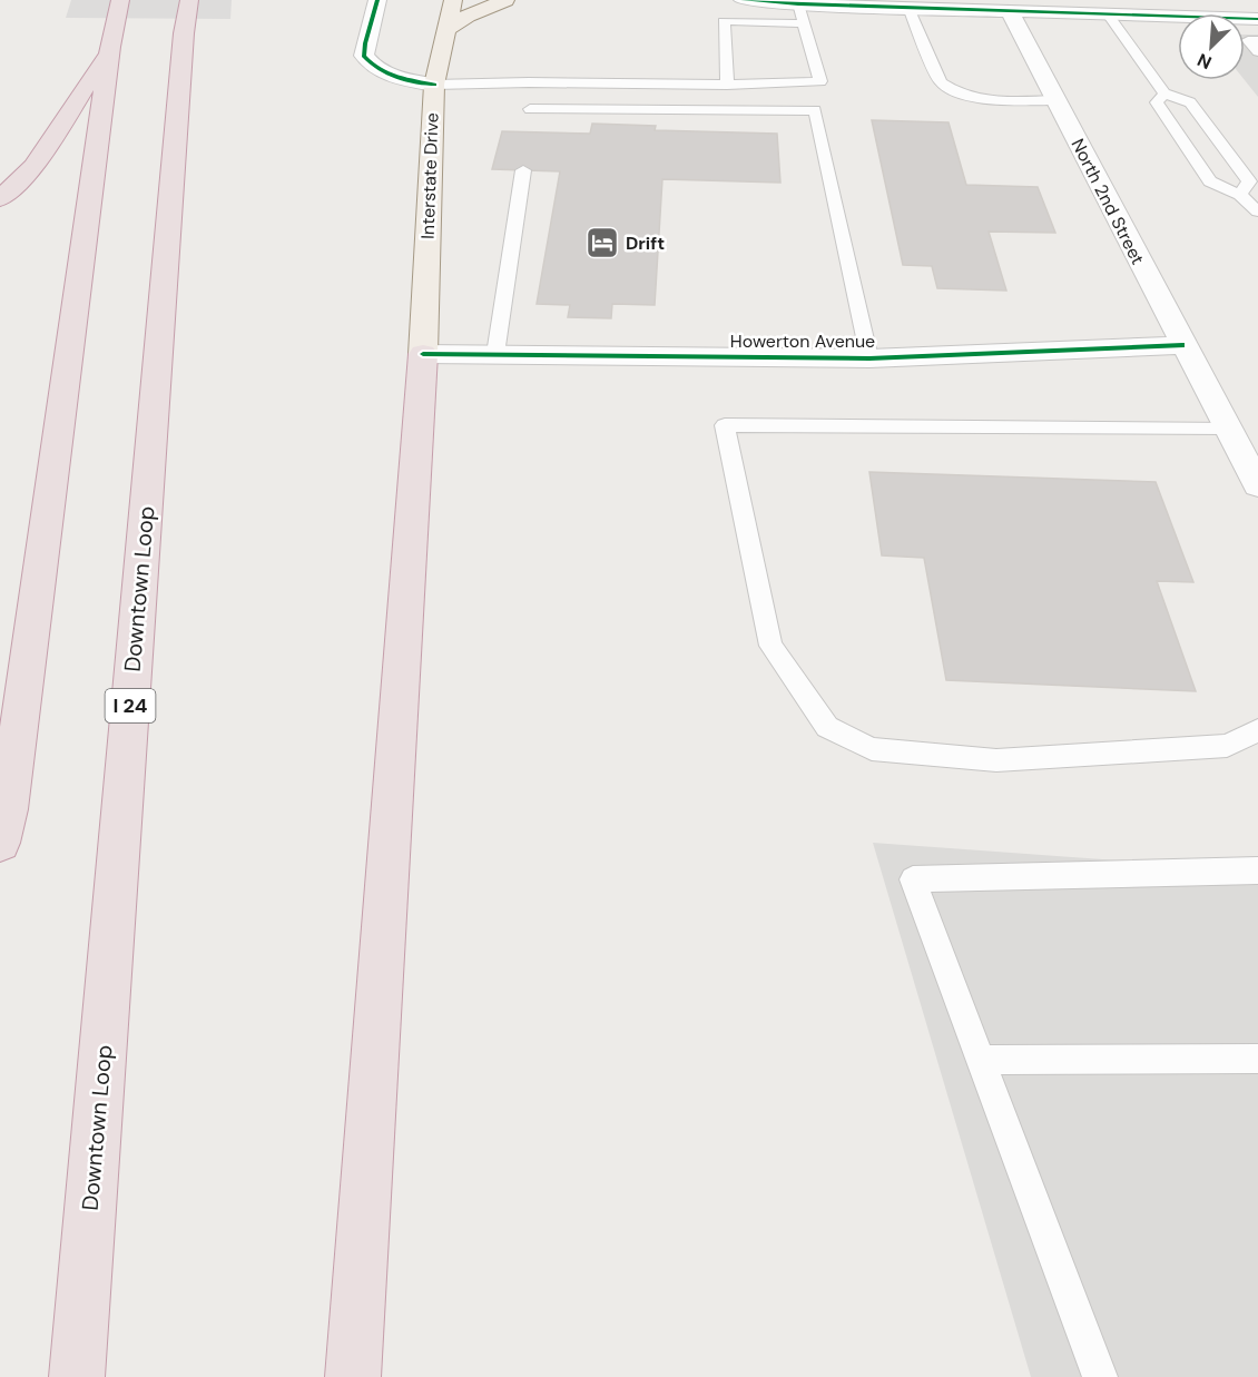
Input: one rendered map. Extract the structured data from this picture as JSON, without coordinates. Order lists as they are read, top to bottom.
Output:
{
  "streets": {
    "highway": ["Downtown Loop", "I 24"],
    "main road": ["Interstate Drive"],
    "street": ["North 2nd Street", "Howerton Avenue"]
  },
  "crossings": [
    ["Interstate Drive", "Howerton Avenue"],
    ["North 2nd Street", "Howerton Avenue"]
  ],
  "places": {
    "hotel": ["Drift"]
  },
  "north": "bottom left"
}
